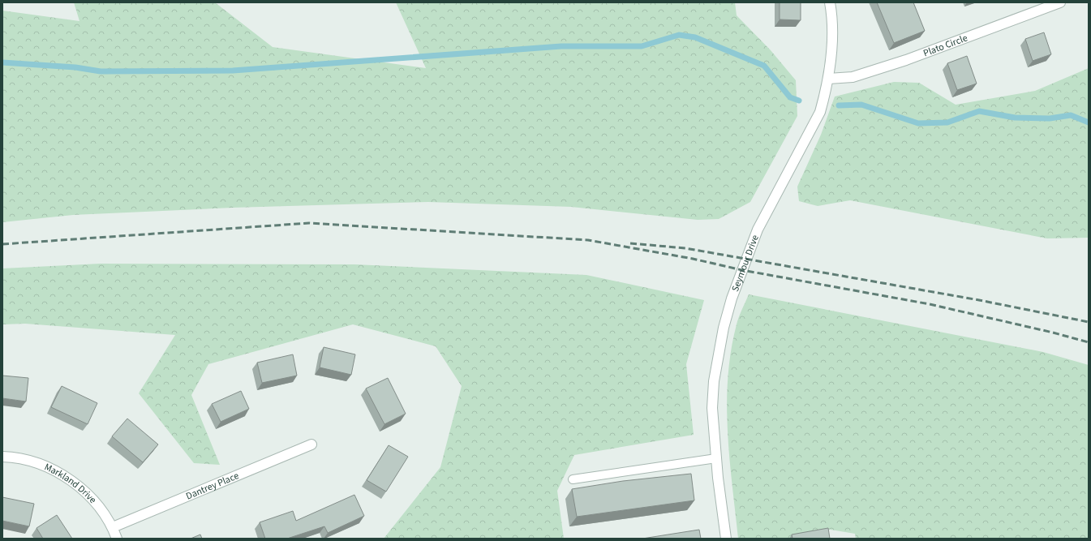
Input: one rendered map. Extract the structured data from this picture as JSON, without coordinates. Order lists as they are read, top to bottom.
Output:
{
  "streets": {
    "street": [
      "Plato Circle",
      "Seymour Drive",
      "Markland Drive",
      "Dantrey Place"
    ]
  },
  "crossings": [
    ["Plato Circle", "Seymour Drive"],
    ["Markland Drive", "Dantrey Place"]
  ]
}
